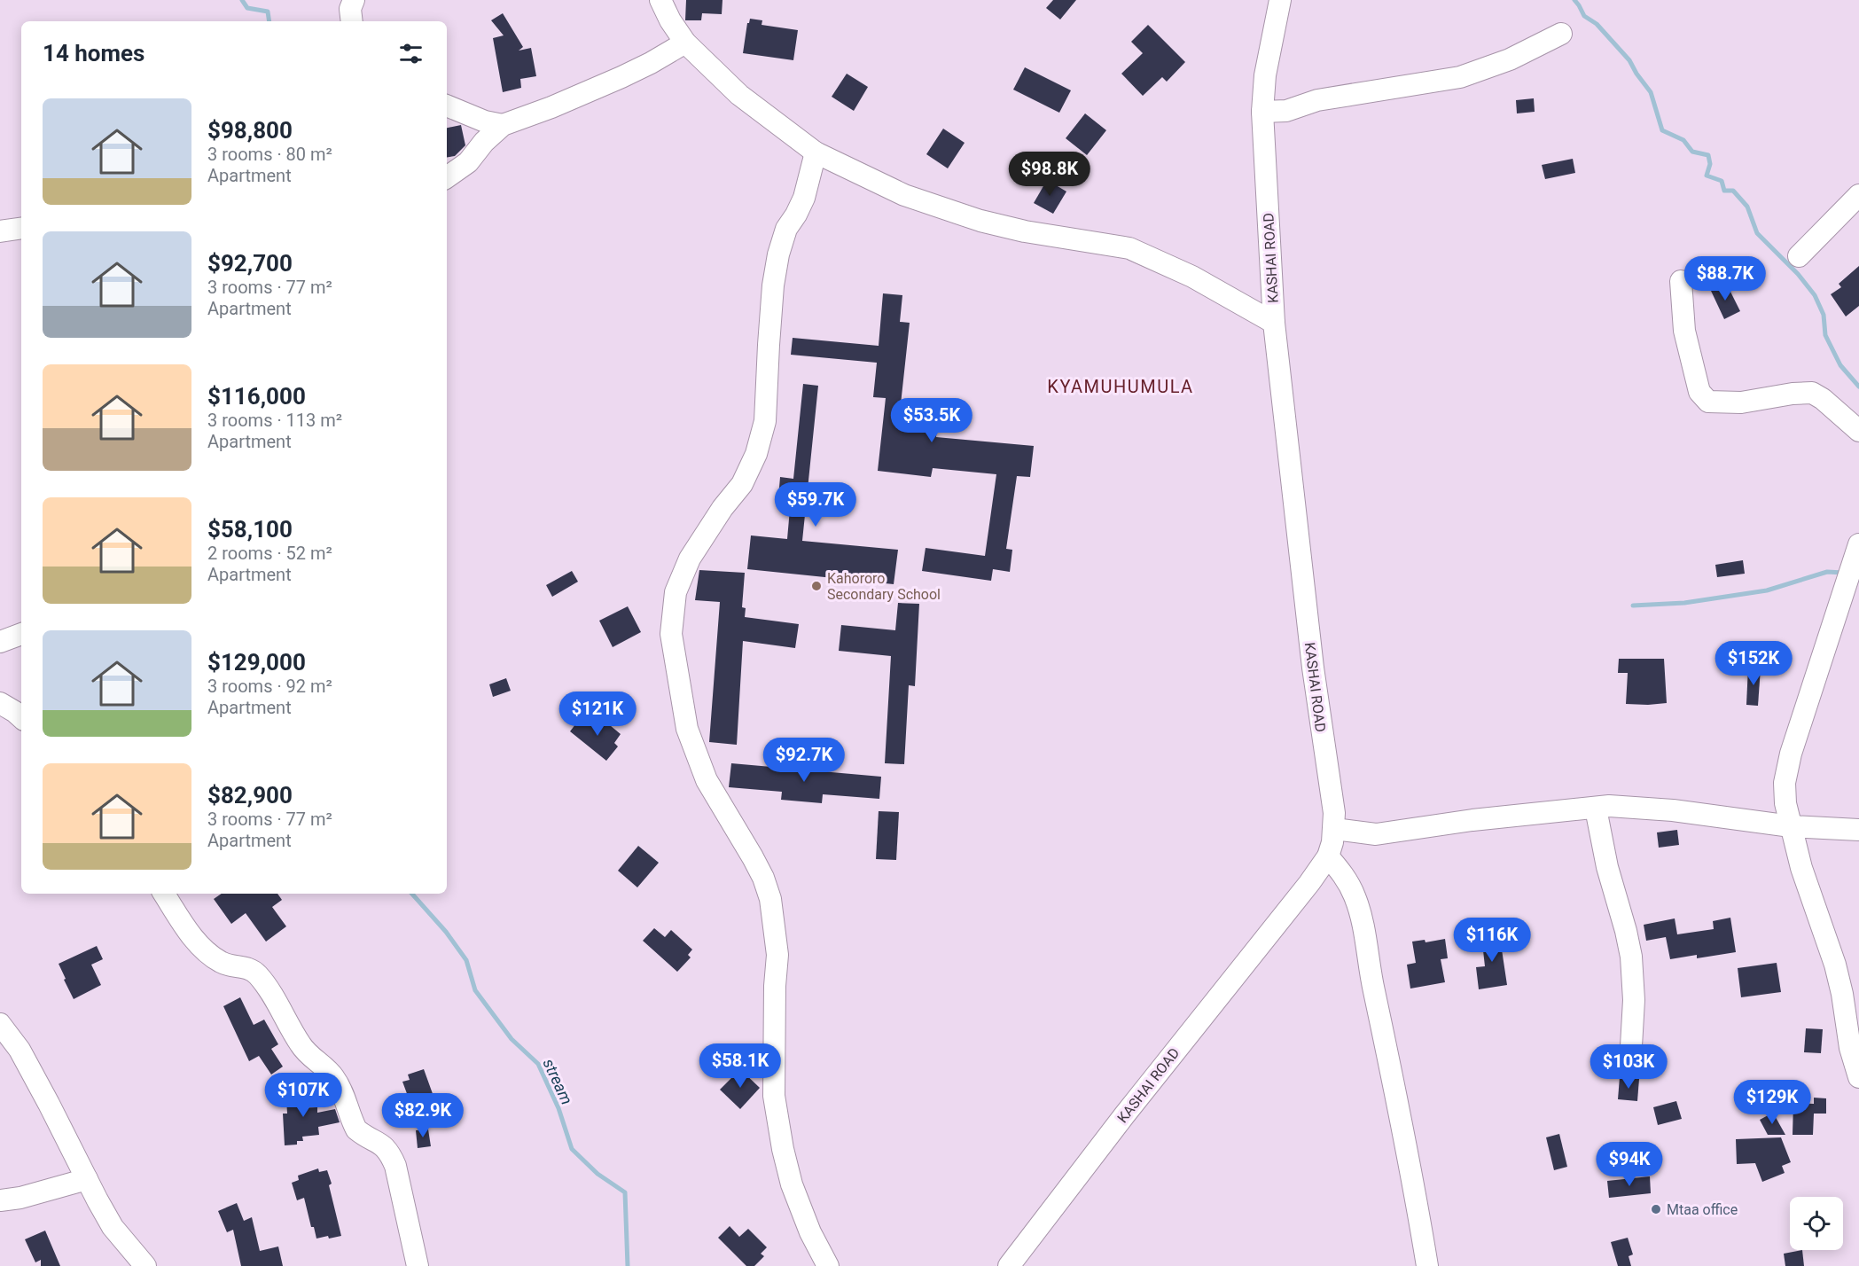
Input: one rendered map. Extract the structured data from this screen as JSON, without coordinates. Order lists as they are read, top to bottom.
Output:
{
  "streets": {
    "street": ["KASHAI ROAD"]
  },
  "districts": ["KYAMUHUMULA"],
  "water": ["stream"],
  "places": ["Kahororo Secondary School", "Mtaa office"],
  "page": {
    "heading": "14 homes",
    "list": [
      {
        "name": "$98,800",
        "note": "3 rooms · 80 m² · Apartment"
      },
      {
        "name": "$92,700",
        "note": "3 rooms · 77 m² · Apartment"
      },
      {
        "name": "$116,000",
        "note": "3 rooms · 113 m² · Apartment"
      },
      {
        "name": "$58,100",
        "note": "2 rooms · 52 m² · Apartment"
      },
      {
        "name": "$129,000",
        "note": "3 rooms · 92 m² · Apartment"
      },
      {
        "name": "$82,900",
        "note": "3 rooms · 77 m² · Apartment"
      }
    ],
    "price": [
      "$98.8K",
      "$88.7K",
      "$53.5K",
      "$59.7K",
      "$152K",
      "$121K",
      "$92.7K",
      "$116K",
      "$58.1K",
      "$103K",
      "$107K",
      "$129K",
      "$82.9K",
      "$94K"
    ]
  }
}
